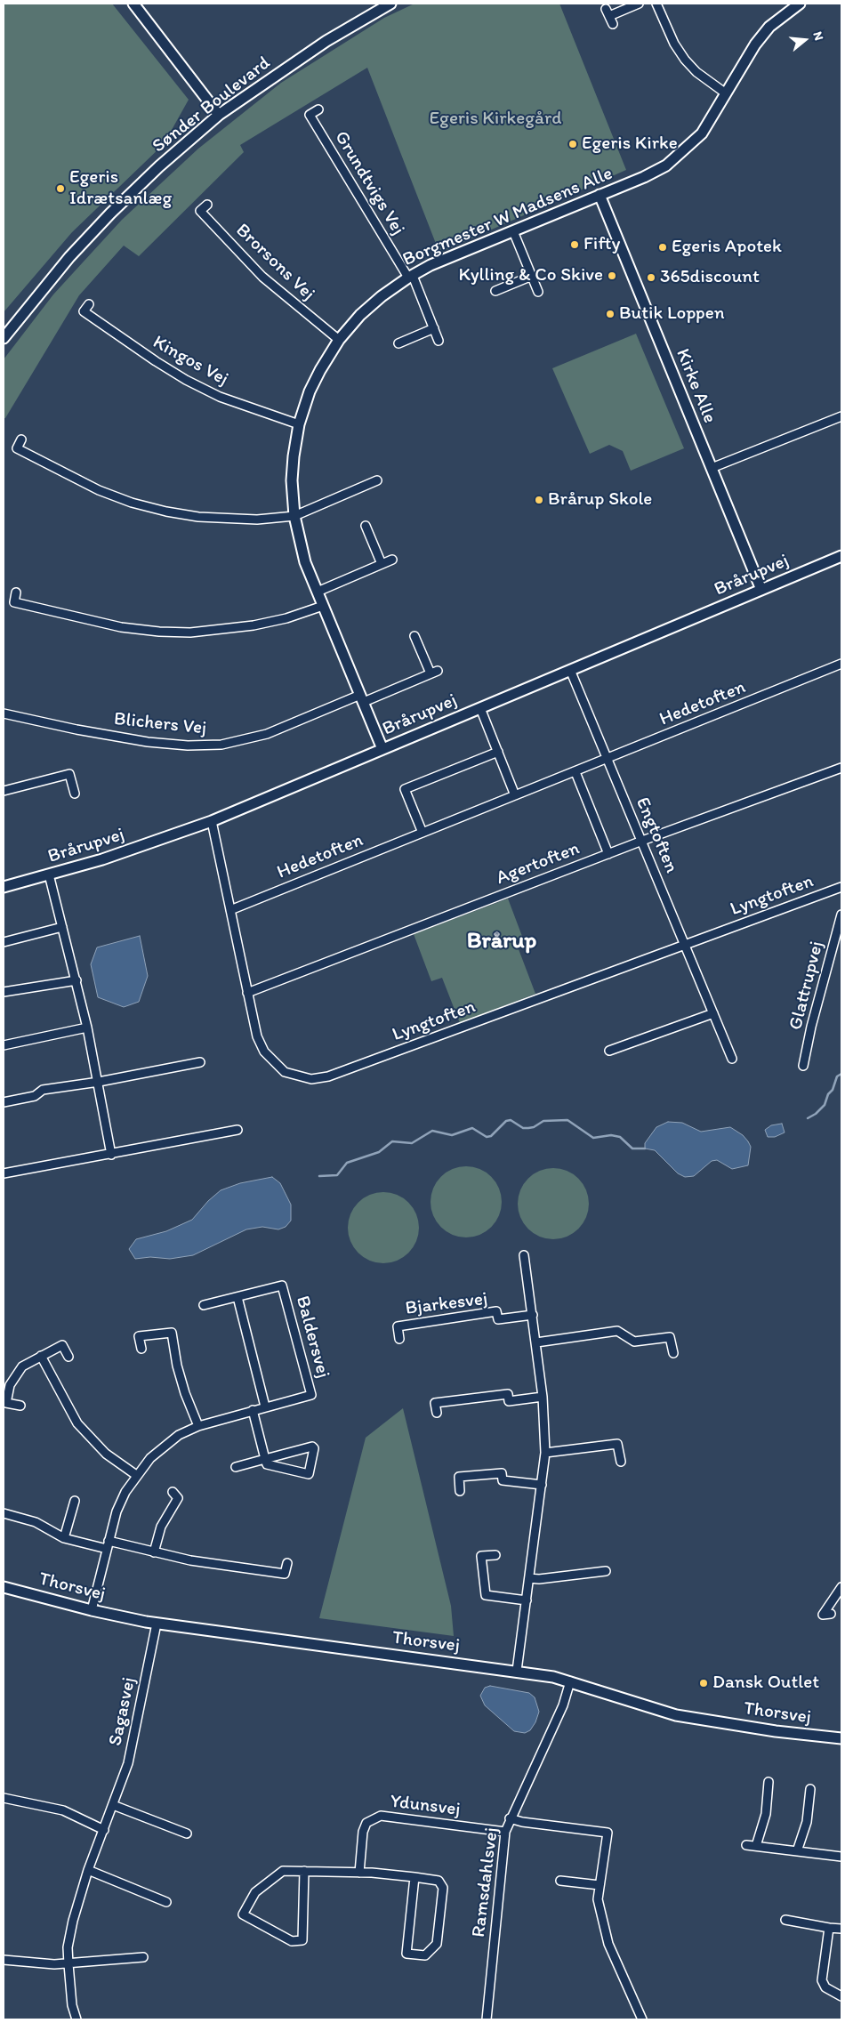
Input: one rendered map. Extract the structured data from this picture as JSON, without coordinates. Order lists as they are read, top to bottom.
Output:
{
  "streets": {
    "street": [
      "Sønder Boulevard",
      "Grundtvigs Vej",
      "Borgmester W Madsens Alle",
      "Brorsons Vej",
      "Kingos Vej",
      "Kirke Alle",
      "Brårupvej",
      "Hedetoften",
      "Blichers Vej",
      "Engtoften",
      "Agertoften",
      "Lyngtoften",
      "Glattrupvej",
      "Bjarkesvej",
      "Baldersvej",
      "Thorsvej",
      "Sagasvej",
      "Ydunsvej",
      "Ramsdahlsvej"
    ]
  },
  "crossings": [
    ["Grundtvigs Vej", "Borgmester W Madsens Alle"],
    ["Borgmester W Madsens Alle", "Brorsons Vej"],
    ["Borgmester W Madsens Alle", "Kingos Vej"],
    ["Borgmester W Madsens Alle", "Kirke Alle"],
    ["Borgmester W Madsens Alle", "Brårupvej"],
    ["Borgmester W Madsens Alle", "Blichers Vej"],
    ["Kirke Alle", "Brårupvej"],
    ["Brårupvej", "Engtoften"],
    ["Brårupvej", "Lyngtoften"],
    ["Hedetoften", "Engtoften"],
    ["Hedetoften", "Lyngtoften"],
    ["Engtoften", "Agertoften"],
    ["Engtoften", "Lyngtoften"],
    ["Agertoften", "Lyngtoften"],
    ["Baldersvej", "Thorsvej"],
    ["Thorsvej", "Sagasvej"],
    ["Thorsvej", "Ramsdahlsvej"],
    ["Ydunsvej", "Ramsdahlsvej"]
  ],
  "districts": ["Brårup"],
  "parks": ["Egeris Kirkegård"],
  "places": [
    "Egeris Kirke",
    "Egeris Idrætsanlæg",
    "Fifty",
    "Egeris Apotek",
    "Kylling & Co Skive",
    "365discount",
    "Butik Loppen",
    "Brårup Skole",
    "Dansk Outlet"
  ],
  "north": "right"
}
